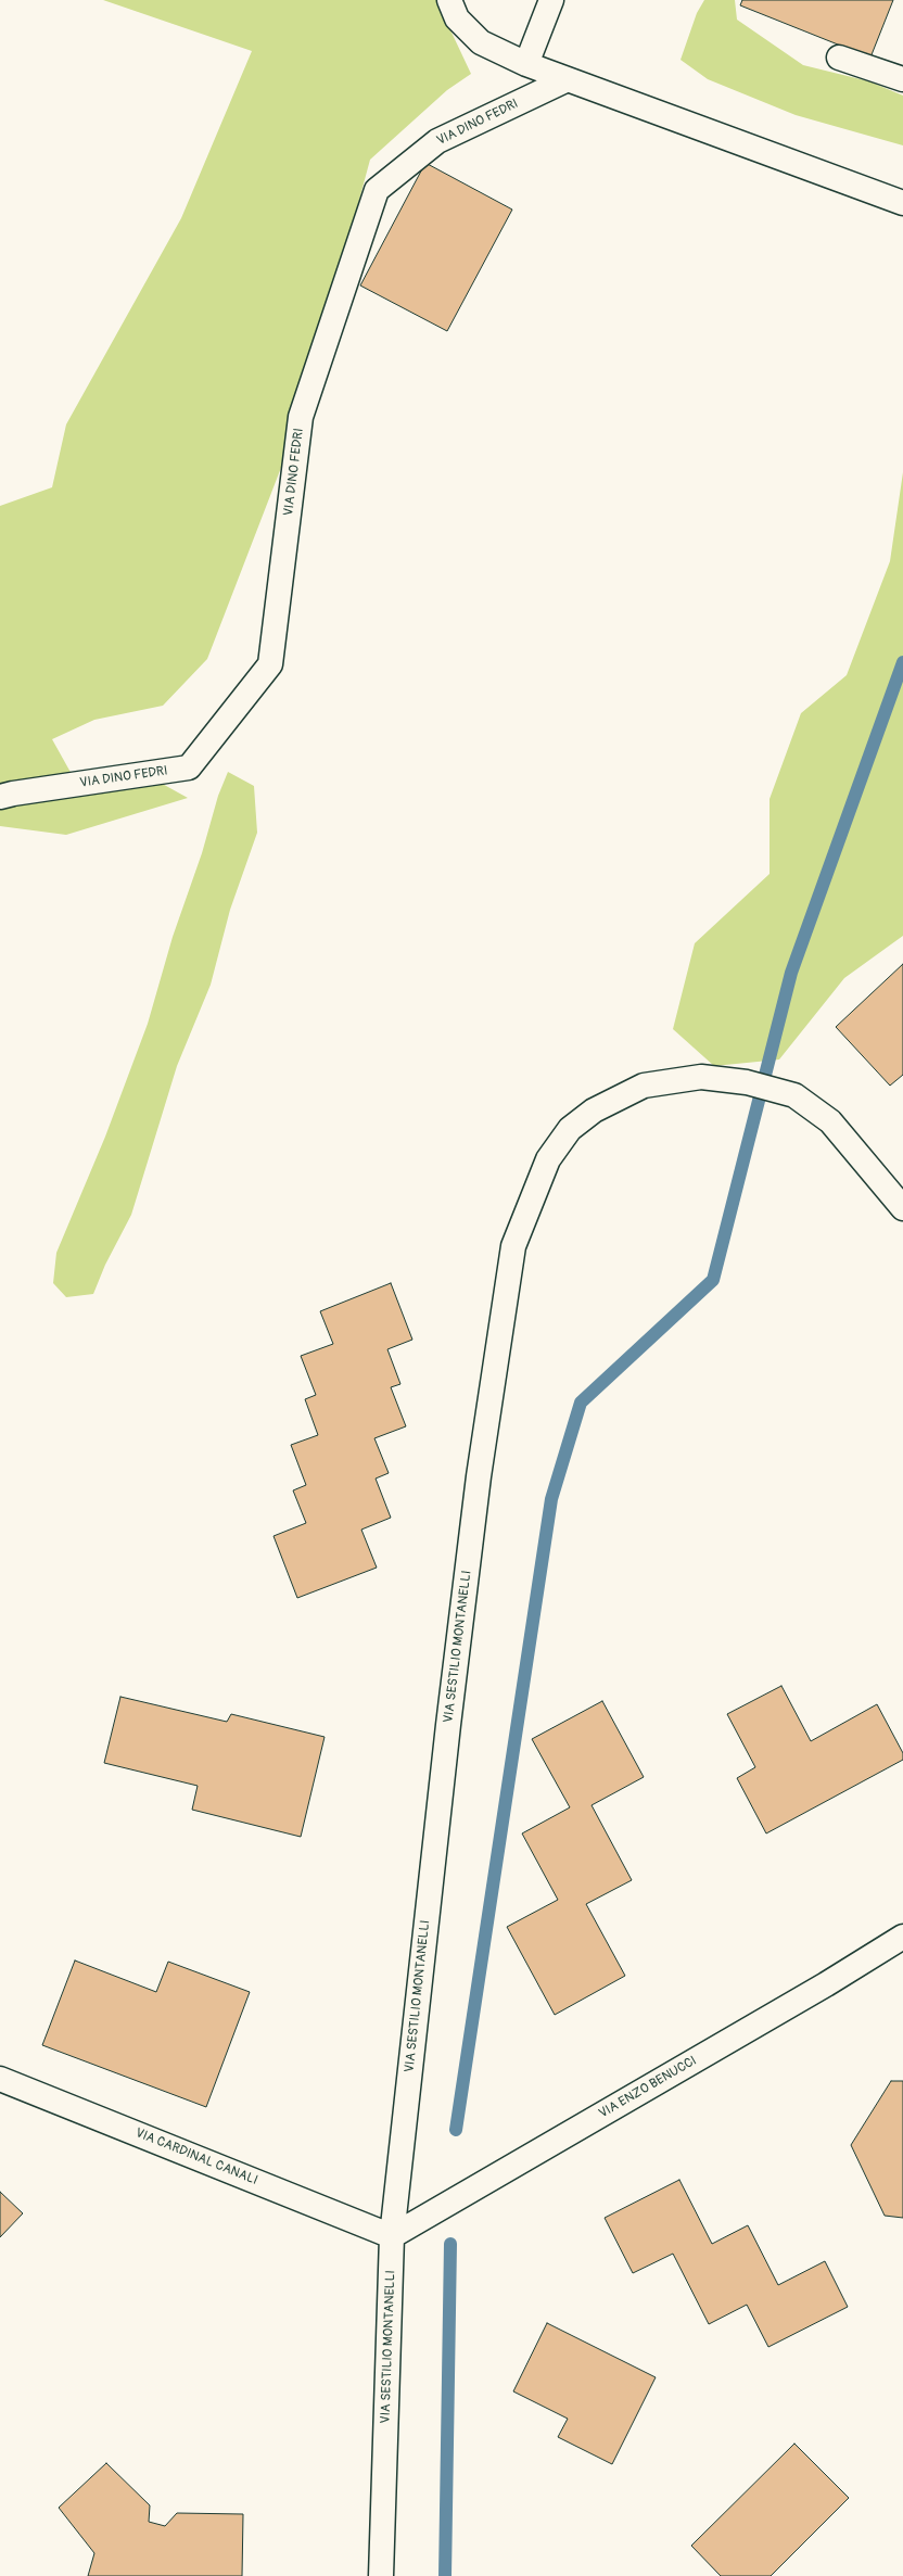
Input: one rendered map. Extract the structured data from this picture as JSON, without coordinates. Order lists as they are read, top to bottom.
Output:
{
  "streets": {
    "street": [
      "VIA DINO FEDRI",
      "VIA SESTILIO MONTANELLI",
      "VIA ENZO BENUCCI",
      "VIA CARDINAL CANALI"
    ]
  },
  "crossings": [
    ["VIA SESTILIO MONTANELLI", "VIA ENZO BENUCCI"],
    ["VIA SESTILIO MONTANELLI", "VIA CARDINAL CANALI"],
    ["VIA ENZO BENUCCI", "VIA CARDINAL CANALI"]
  ]
}
